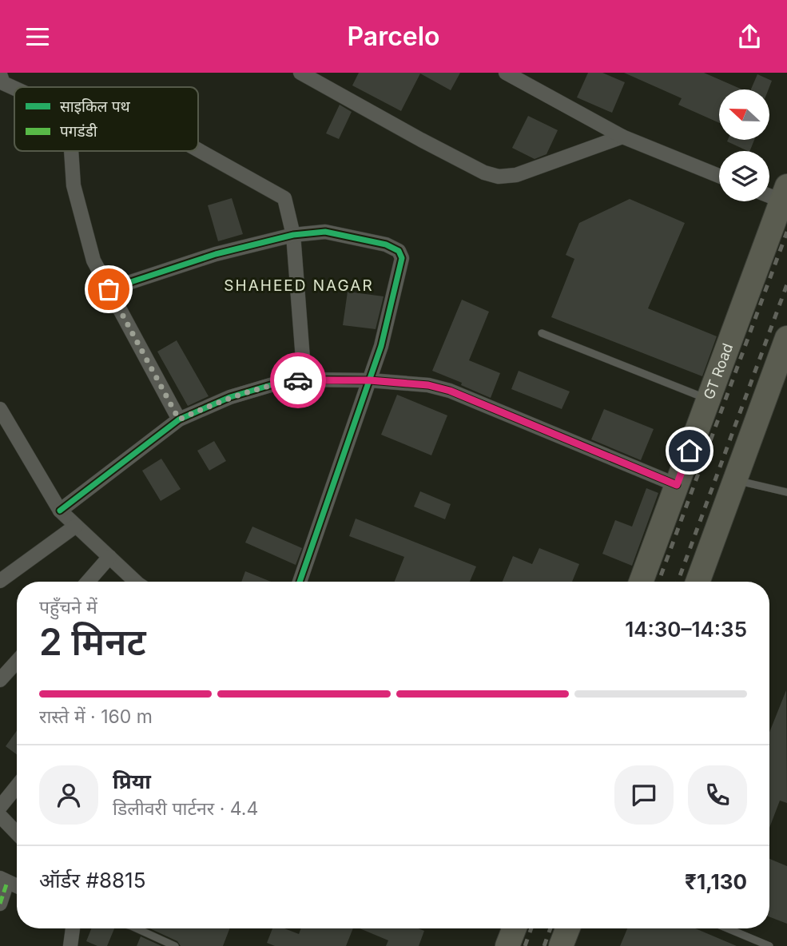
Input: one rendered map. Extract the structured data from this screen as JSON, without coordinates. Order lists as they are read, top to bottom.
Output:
{
  "streets": {
    "highway": ["GT Road"]
  },
  "districts": ["SHAHEED NAGAR"],
  "legend": ["साइकिल पथ", "पगडंडी"],
  "north": "left",
  "page": {
    "header": "Parcelo",
    "heading": ["2 मिनट", "पहुँचने में", "14:30–14:35"],
    "panel": [
      "प्रिया",
      "डिलीवरी पार्टनर · 4.4",
      "ऑर्डर #8815",
      "₹1,130"
    ],
    "bar": "रास्ते में · 160 m"
  }
}
